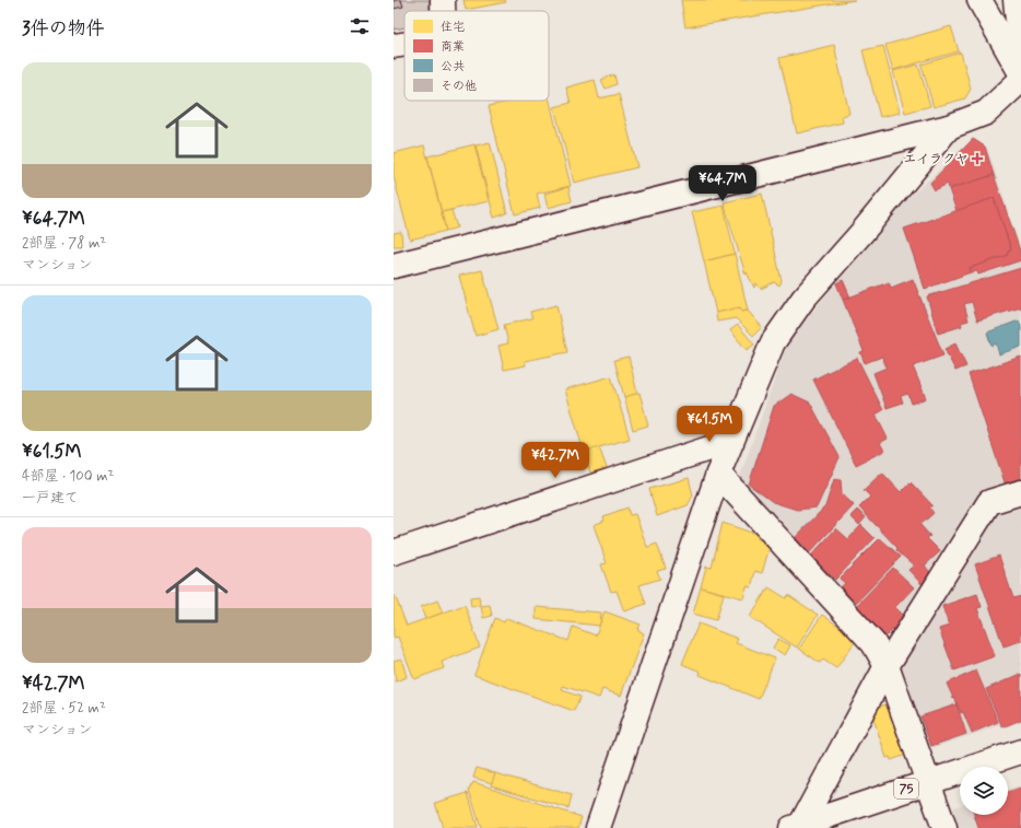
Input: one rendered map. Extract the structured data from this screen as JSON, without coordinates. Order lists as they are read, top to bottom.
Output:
{
  "streets": {
    "street": ["75"]
  },
  "places": {
    "health": ["エイラクヤ"]
  },
  "legend": [
    "住宅",
    "商業",
    "公共",
    "その他"
  ],
  "page": {
    "heading": "3件の物件",
    "list": [
      {
        "name": "¥64.7M",
        "note": "2部屋 · 78 m² · マンション"
      },
      {
        "name": "¥61.5M",
        "note": "4部屋 · 100 m² · 一戸建て"
      },
      {
        "name": "¥42.7M",
        "note": "2部屋 · 52 m² · マンション"
      }
    ],
    "price": ["¥64.7M", "¥61.5M", "¥42.7M"]
  }
}
